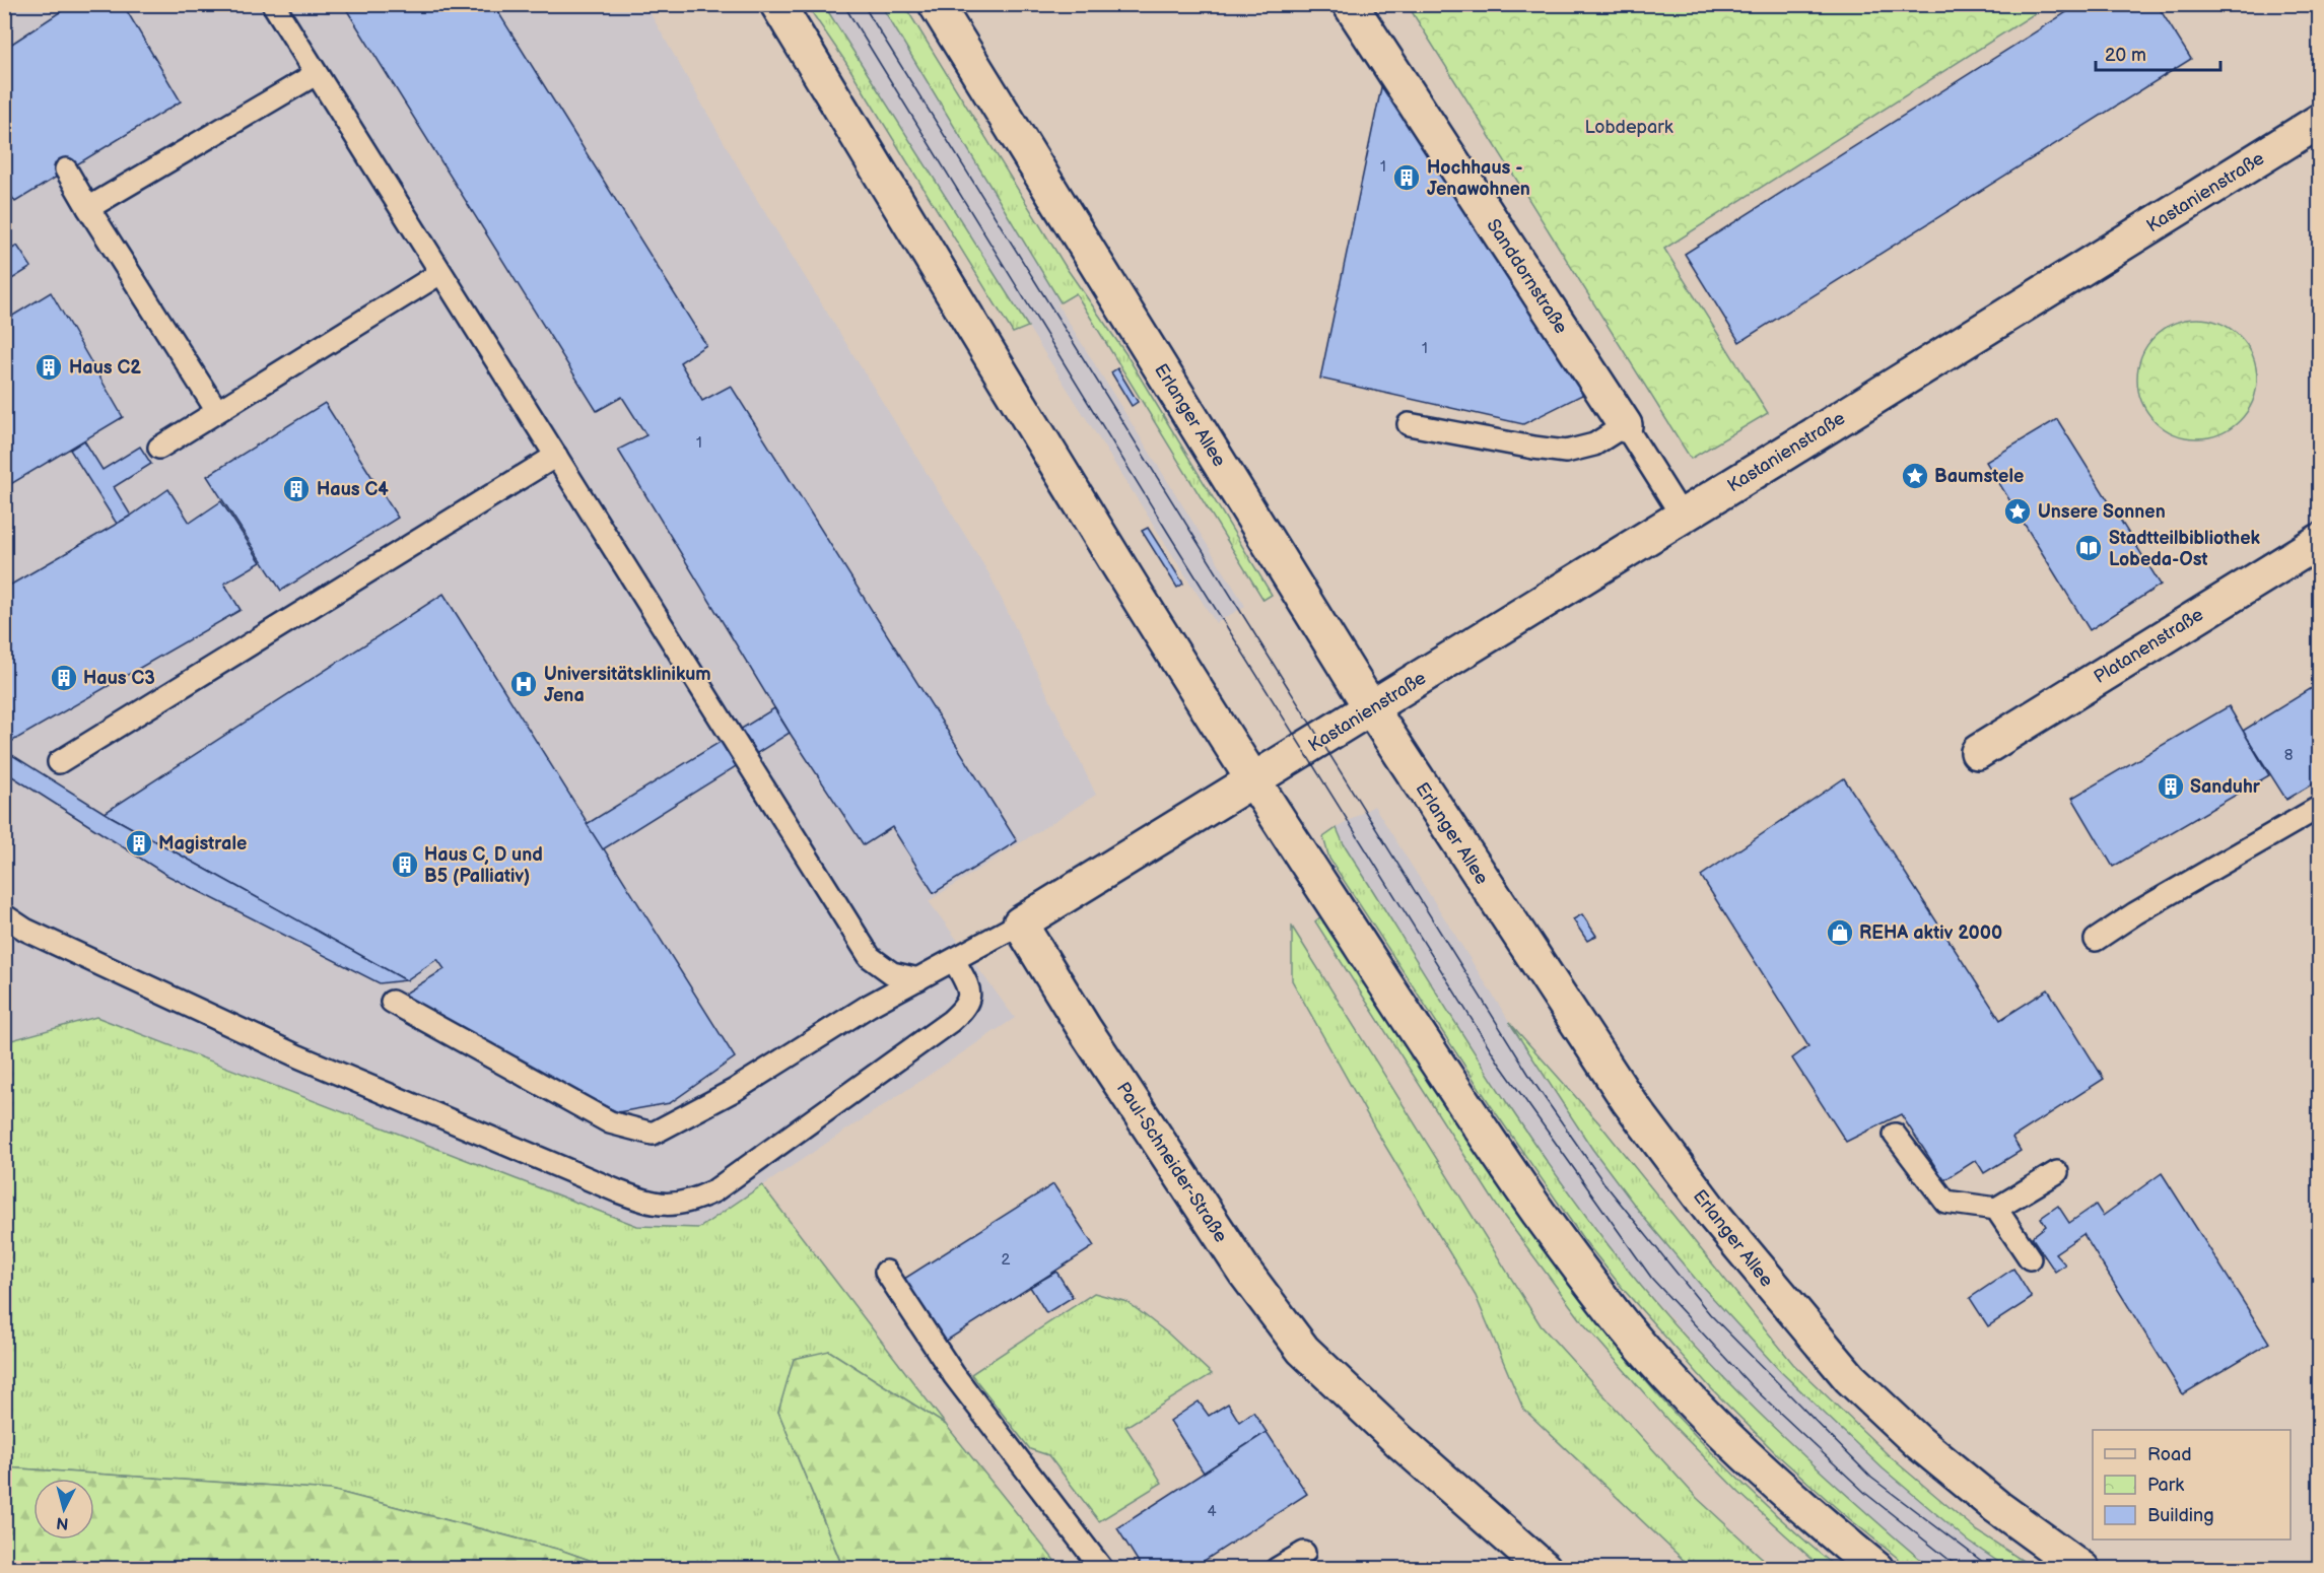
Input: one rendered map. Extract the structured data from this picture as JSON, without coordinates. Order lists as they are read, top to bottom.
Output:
{
  "streets": {
    "main road": [
      "Kastanienstraße",
      "Sanddornstraße",
      "Erlanger Allee",
      "Platanenstraße",
      "Paul-Schneider-Straße"
    ]
  },
  "crossings": [
    ["Kastanienstraße", "Erlanger Allee"]
  ],
  "parks": ["Lobdepark"],
  "places": {
    "building": [
      "Hochhaus - Jenawohnen",
      "Haus C2",
      "Haus C4",
      "Haus C3",
      "Sanduhr",
      "Magistrale",
      "Haus C, D und B5 (Palliativ)"
    ],
    "place": ["Baumstele", "Unsere Sonnen"],
    "library": ["Stadtteilbibliothek Lobeda-Ost"],
    "hospital": ["Universitätsklinikum Jena"],
    "shop": ["REHA aktiv 2000"]
  },
  "house_numbers": [
    "1",
    "1",
    "1",
    "8",
    "2",
    "4"
  ],
  "legend": ["Road", "Park", "Building"],
  "scale_bar": "20 m",
  "north": "bottom"
}
